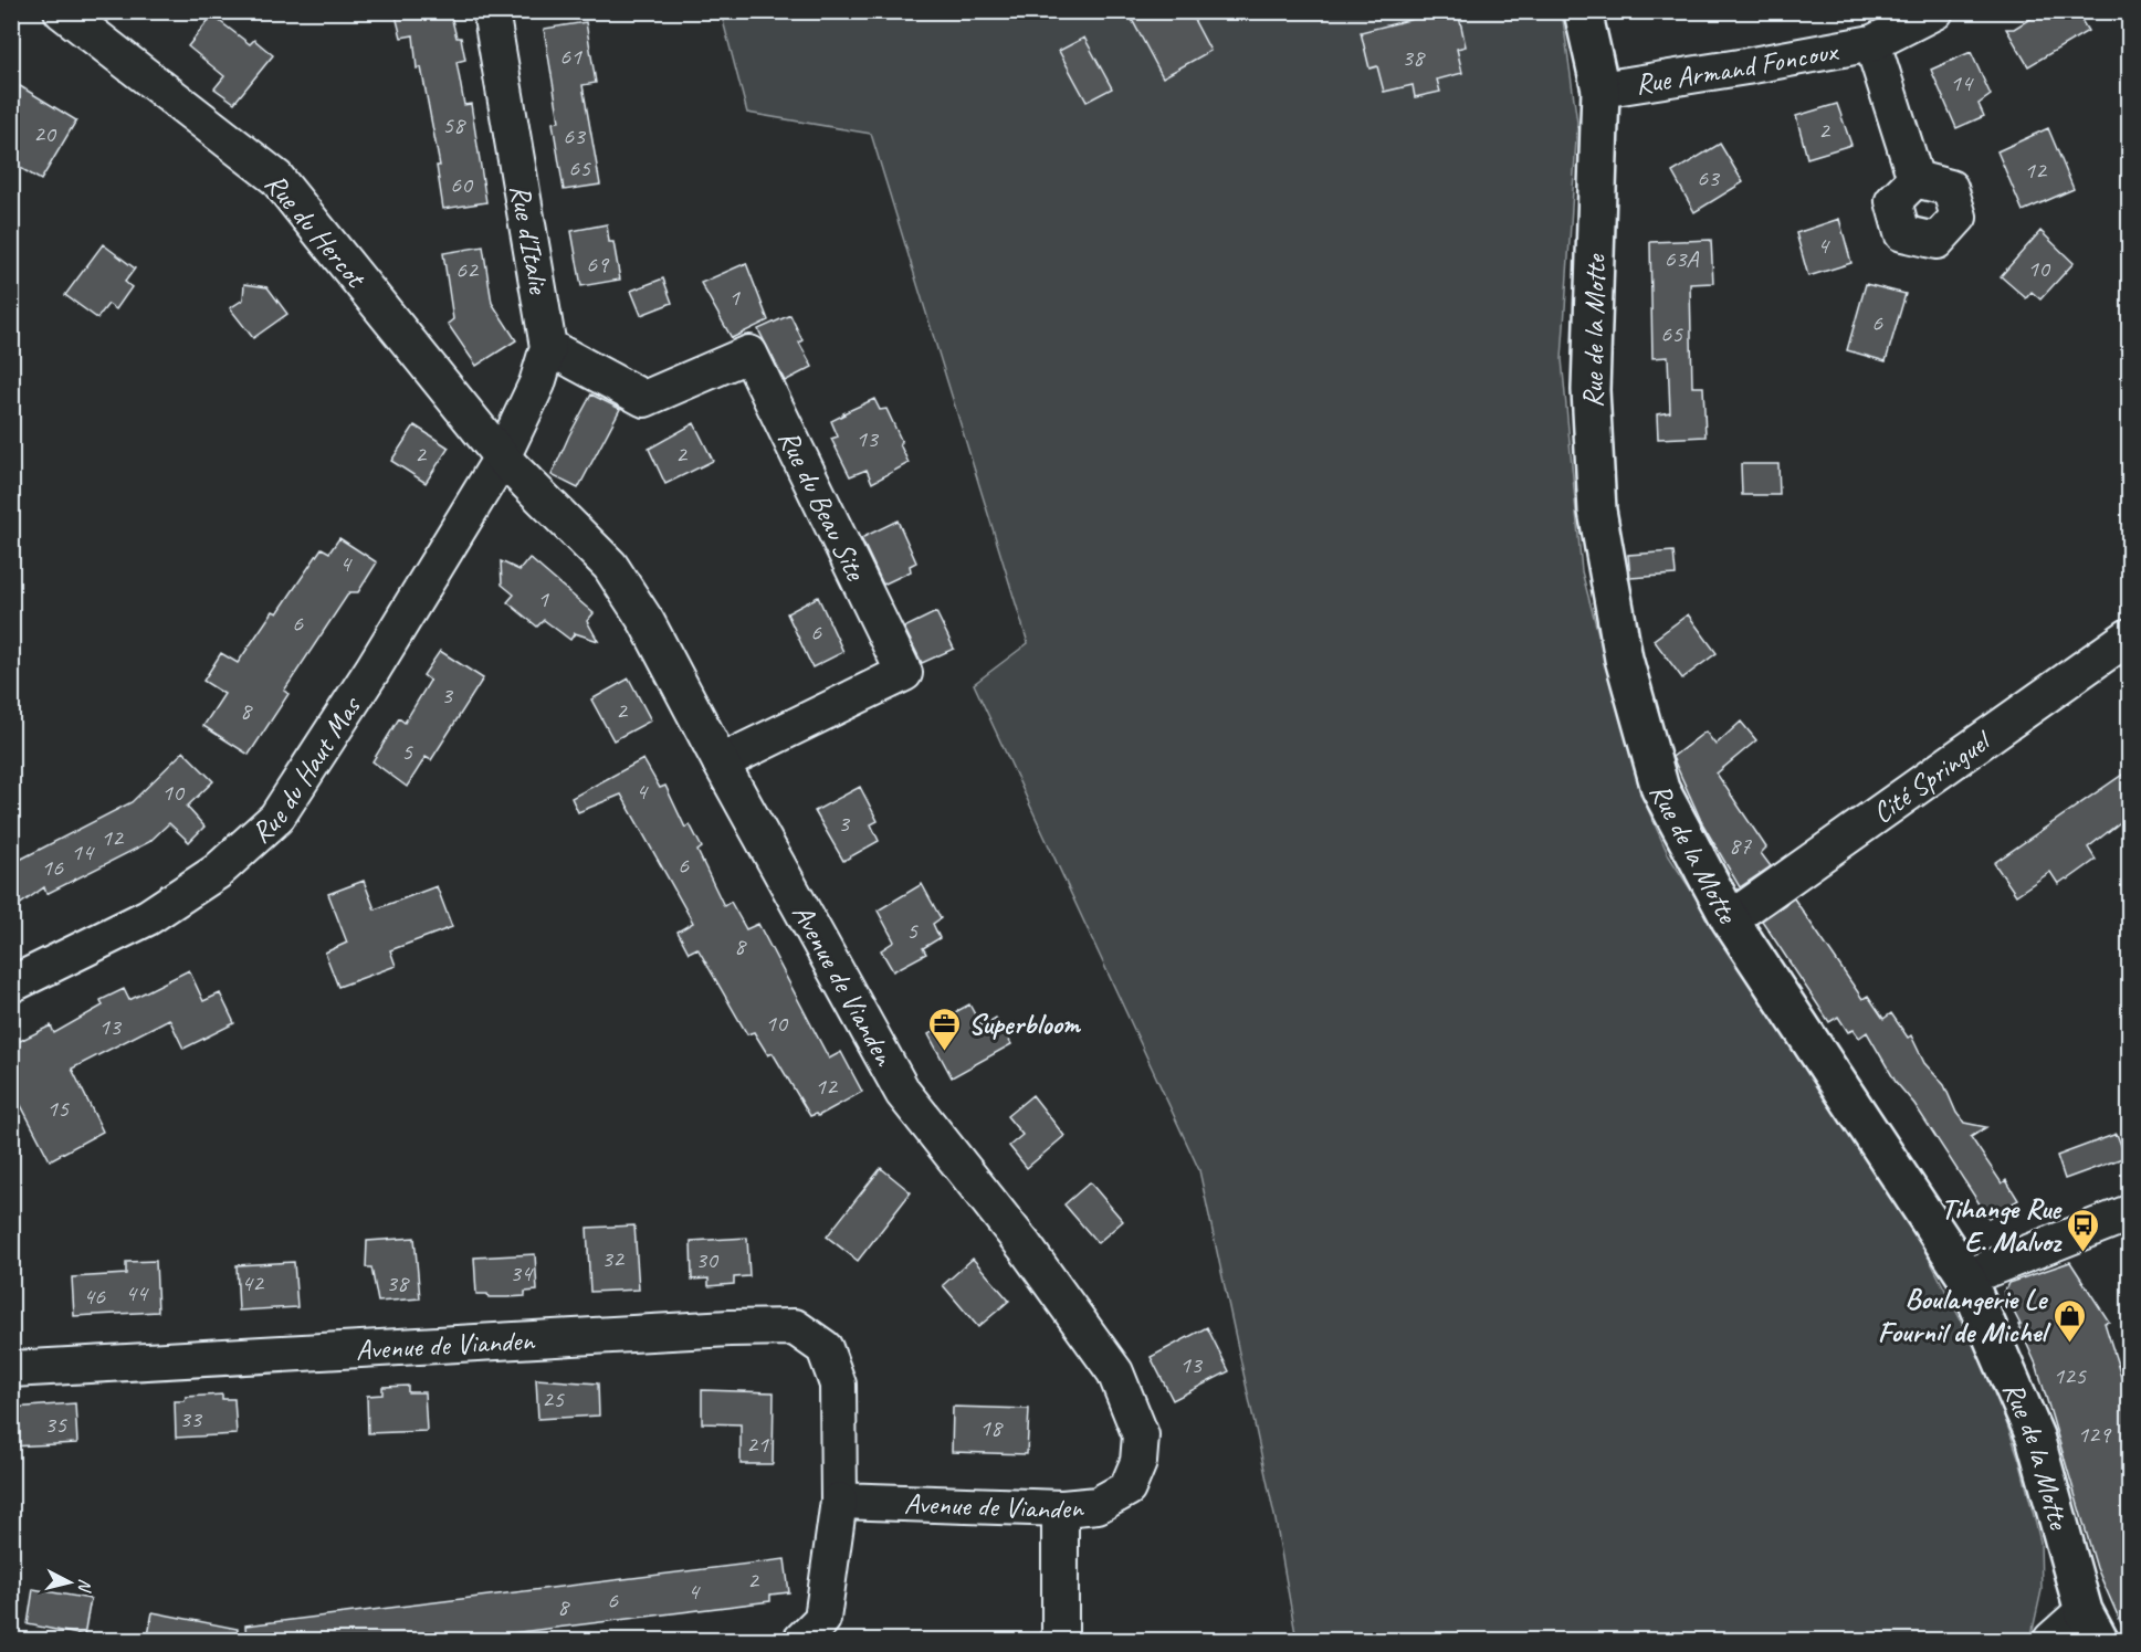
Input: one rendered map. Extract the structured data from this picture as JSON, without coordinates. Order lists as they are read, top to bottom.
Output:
{
  "streets": {
    "street": [
      "Rue Armand Foncoux",
      "Rue du Hercot",
      "Rue d'Italie",
      "Rue de la Motte",
      "Rue du Beau Site",
      "Rue du Haut Mas",
      "Cité Springuel",
      "Avenue de Vianden"
    ]
  },
  "crossings": [
    ["Rue Armand Foncoux", "Rue de la Motte"],
    ["Rue du Hercot", "Rue d'Italie"],
    ["Rue du Hercot", "Rue du Haut Mas"],
    ["Rue du Hercot", "Avenue de Vianden"],
    ["Rue d'Italie", "Rue du Beau Site"],
    ["Rue d'Italie", "Rue du Haut Mas"],
    ["Rue d'Italie", "Avenue de Vianden"],
    ["Rue de la Motte", "Cité Springuel"],
    ["Rue du Beau Site", "Avenue de Vianden"],
    ["Rue du Haut Mas", "Avenue de Vianden"]
  ],
  "places": {
    "office": ["Superbloom"],
    "bus stop": ["Tihange Rue E. Malvoz"],
    "shop": ["Boulangerie Le Fournil de Michel"]
  },
  "house_numbers": [
    "61",
    "38",
    "14",
    "58",
    "2",
    "20",
    "63",
    "65",
    "12",
    "63",
    "60",
    "4",
    "63A",
    "69",
    "10",
    "62",
    "1",
    "6",
    "65",
    "13",
    "2",
    "2",
    "4",
    "1",
    "6",
    "6",
    "3",
    "8",
    "2",
    "5",
    "4",
    "10",
    "3",
    "12",
    "87",
    "14",
    "6",
    "16",
    "5",
    "8",
    "10",
    "13",
    "12",
    "15",
    "32",
    "30",
    "34",
    "42",
    "38",
    "44",
    "46",
    "13",
    "125",
    "25",
    "33",
    "35",
    "18",
    "129",
    "21",
    "2",
    "4",
    "6",
    "8"
  ],
  "north": "right"
}
